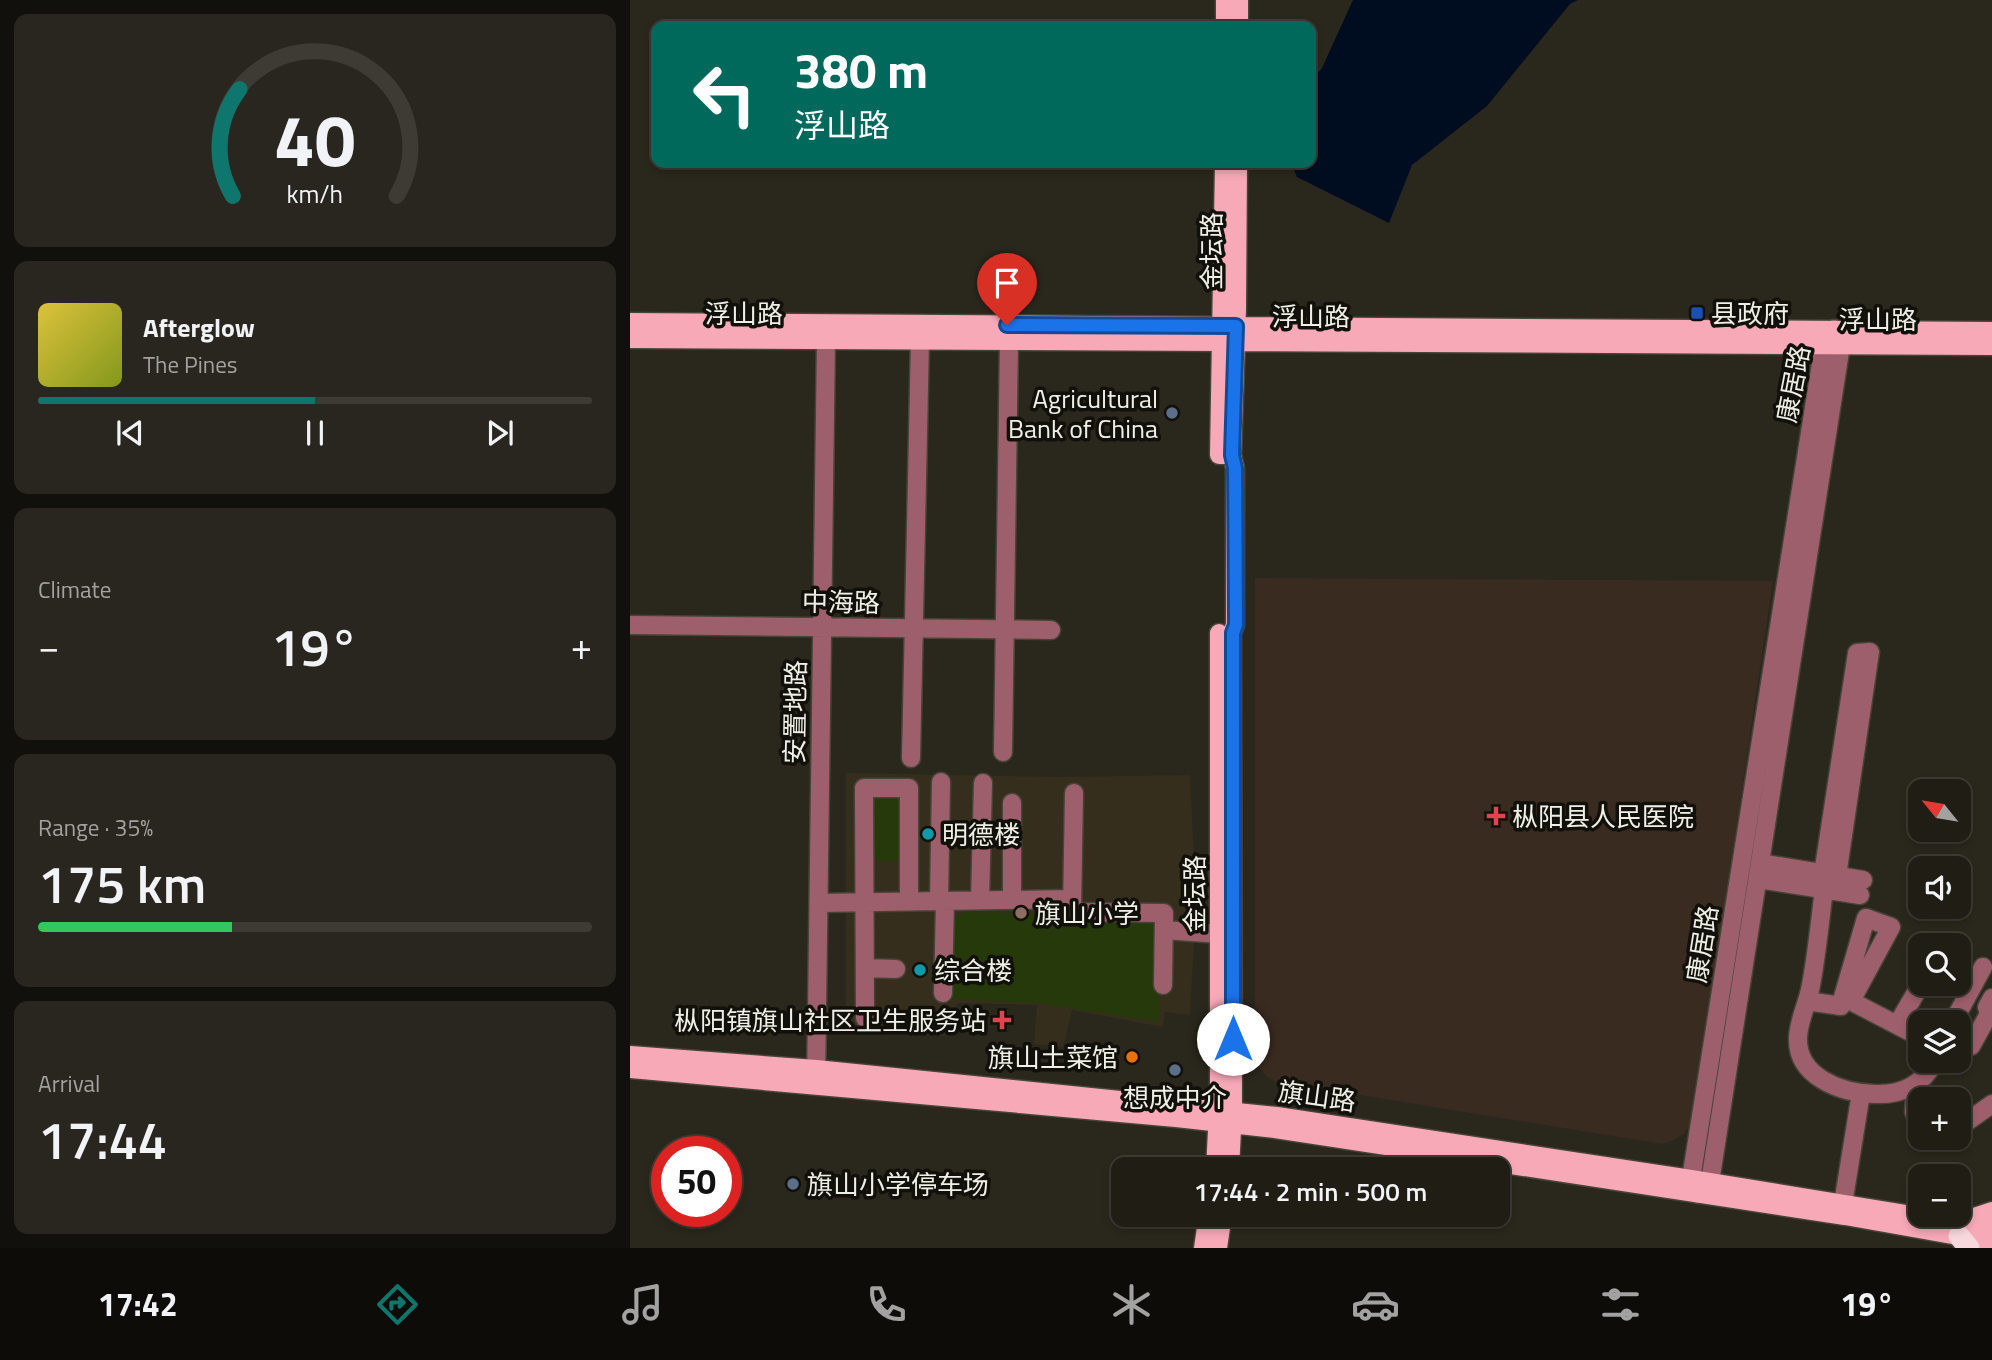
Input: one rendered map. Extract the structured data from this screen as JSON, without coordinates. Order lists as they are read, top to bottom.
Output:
{
  "streets": {
    "main road": ["金坛路", "浮山路", "旗山路"],
    "street": ["康居路", "中海路", "安置地路"]
  },
  "crossings": [
    ["金坛路", "浮山路"],
    ["金坛路", "旗山路"],
    ["浮山路", "康居路"],
    ["浮山路", "安置地路"],
    ["康居路", "旗山路"],
    ["中海路", "安置地路"],
    ["安置地路", "旗山路"]
  ],
  "places": {
    "transit": ["县政府"],
    "other": [
      "Agricultural Bank of China",
      "明德楼",
      "旗山小学",
      "综合楼",
      "旗山土菜馆",
      "想成中介",
      "旗山小学停车场"
    ],
    "health": ["枞阳县人民医院", "枞阳镇旗山社区卫生服务站"]
  },
  "north": "top left",
  "page": {
    "turn": ["380 m", "浮山路"],
    "song": ["Afterglow", "The Pines"],
    "tile": [
      "Climate",
      ["Range · 35%", "175 km"],
      ["Arrival", "17:44"]
    ],
    "heat": ["−", "19°", "+"],
    "map_buttons": ["+", "−"],
    "limit": "50",
    "trip": "17:44 · 2 min · 500 m",
    "tabs": ["17:42", "19°"],
    "gauge": ["40", "km/h"]
  }
}
